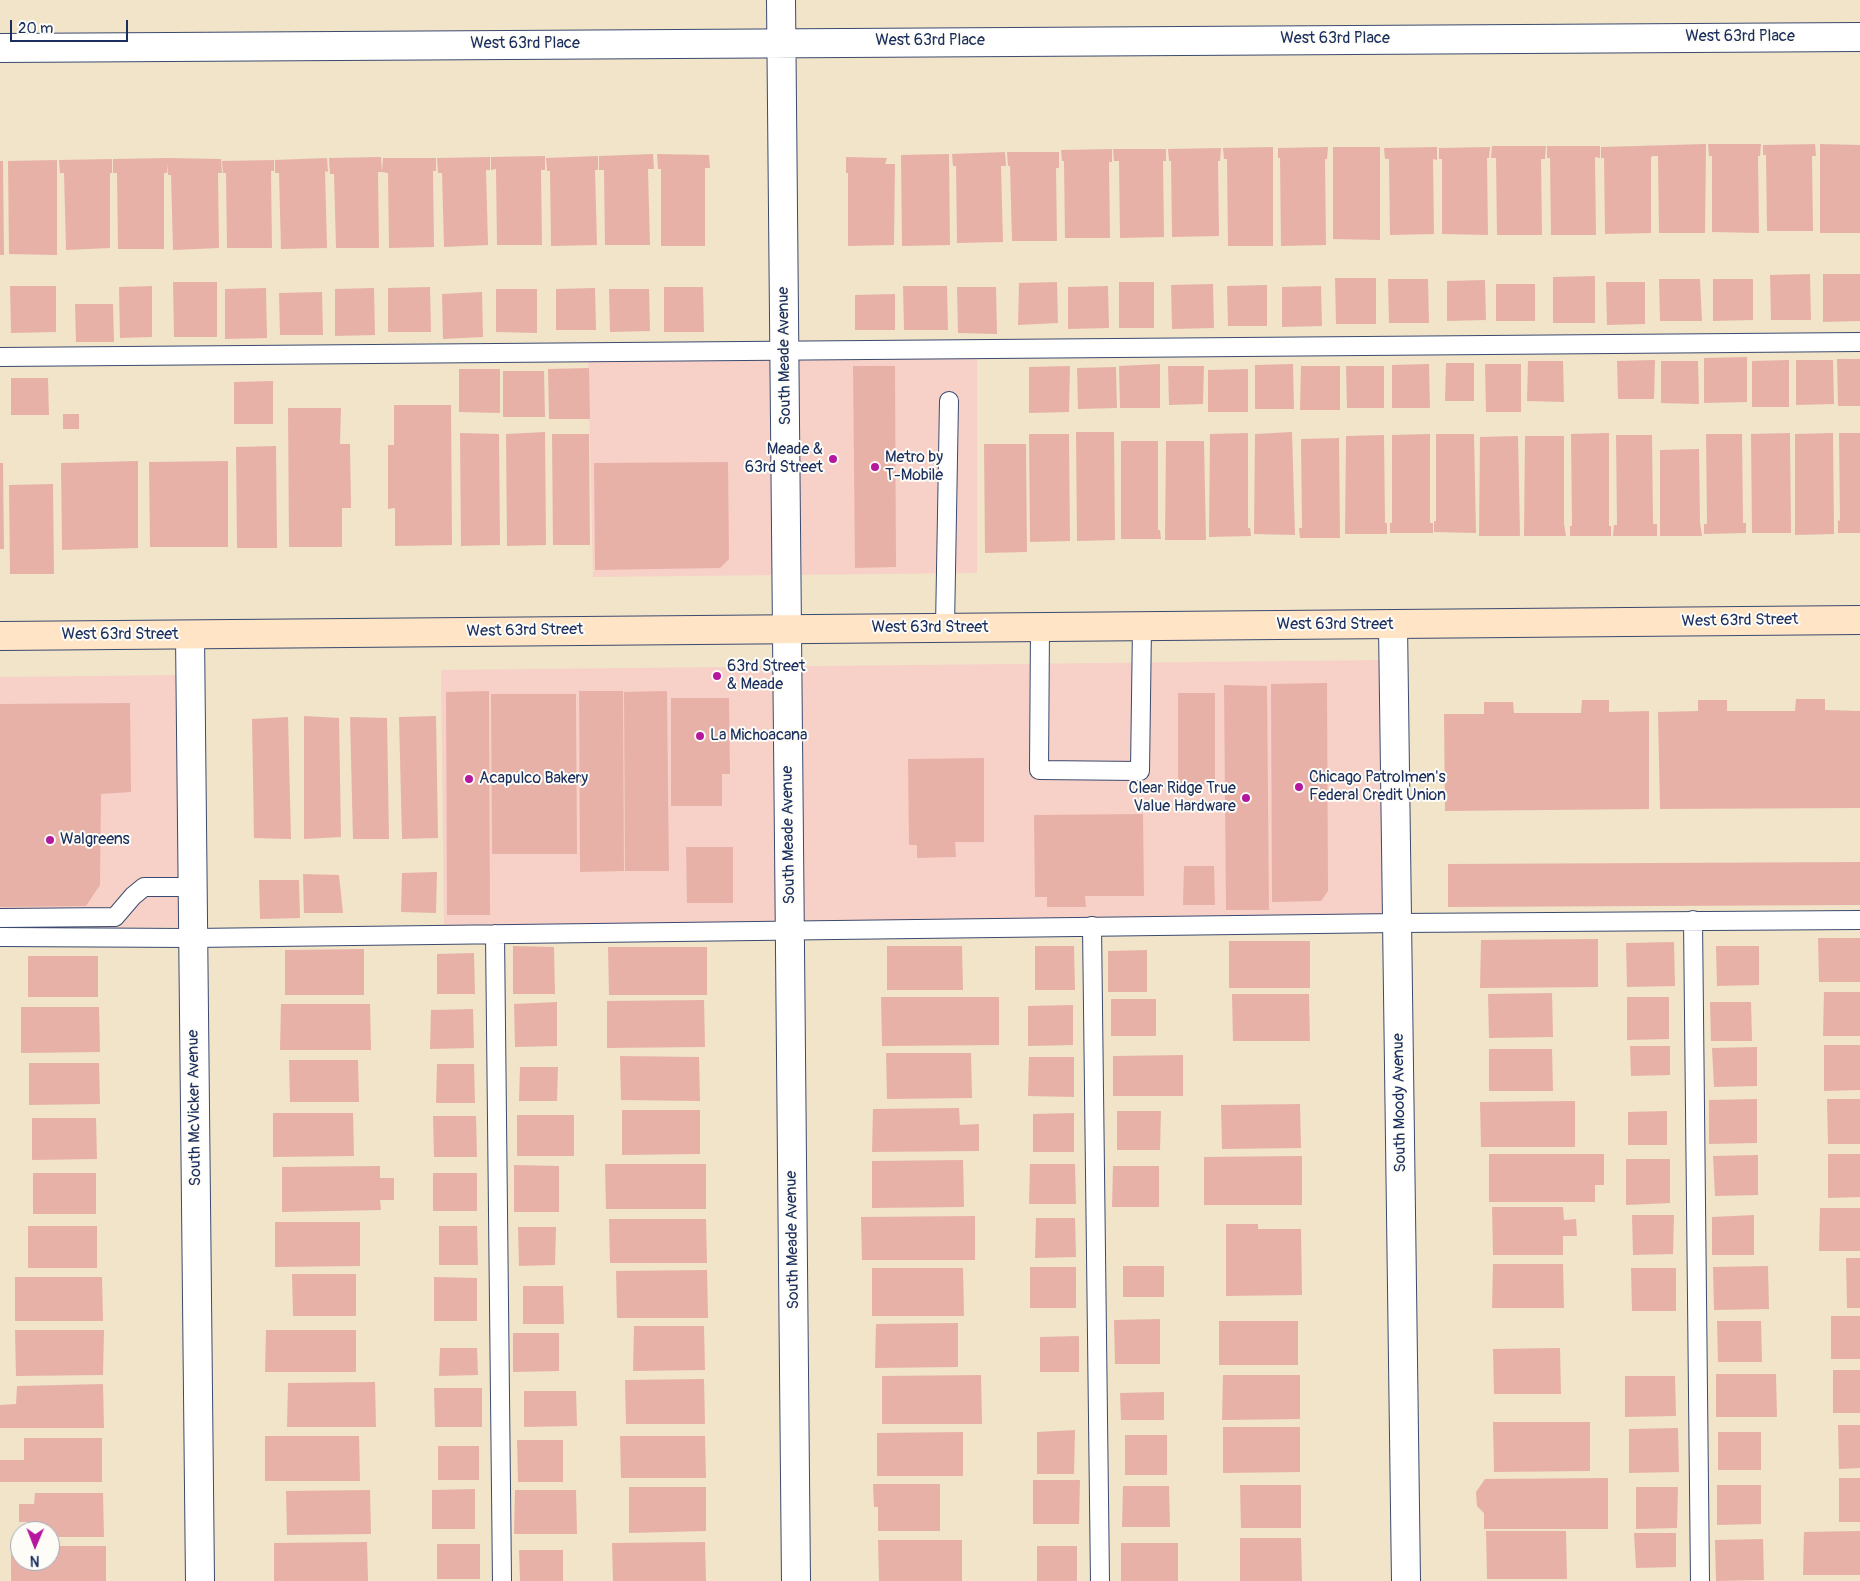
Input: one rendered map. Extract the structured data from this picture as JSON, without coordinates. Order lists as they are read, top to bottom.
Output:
{
  "streets": {
    "main road": ["West 63rd Street"],
    "street": [
      "West 63rd Place",
      "South Meade Avenue",
      "South Moody Avenue",
      "South McVicker Avenue"
    ]
  },
  "crossings": [
    ["West 63rd Place", "South Meade Avenue"],
    ["South Meade Avenue", "West 63rd Street"],
    ["West 63rd Street", "South Moody Avenue"],
    ["West 63rd Street", "South McVicker Avenue"]
  ],
  "places": [
    "Meade & 63rd Street",
    "Metro by T-Mobile",
    "63rd Street & Meade",
    "La Michoacana",
    "Acapulco Bakery",
    "Chicago Patrolmen's Federal Credit Union",
    "Clear Ridge True Value Hardware",
    "Walgreens"
  ],
  "scale_bar": "20 m",
  "north": "bottom"
}
